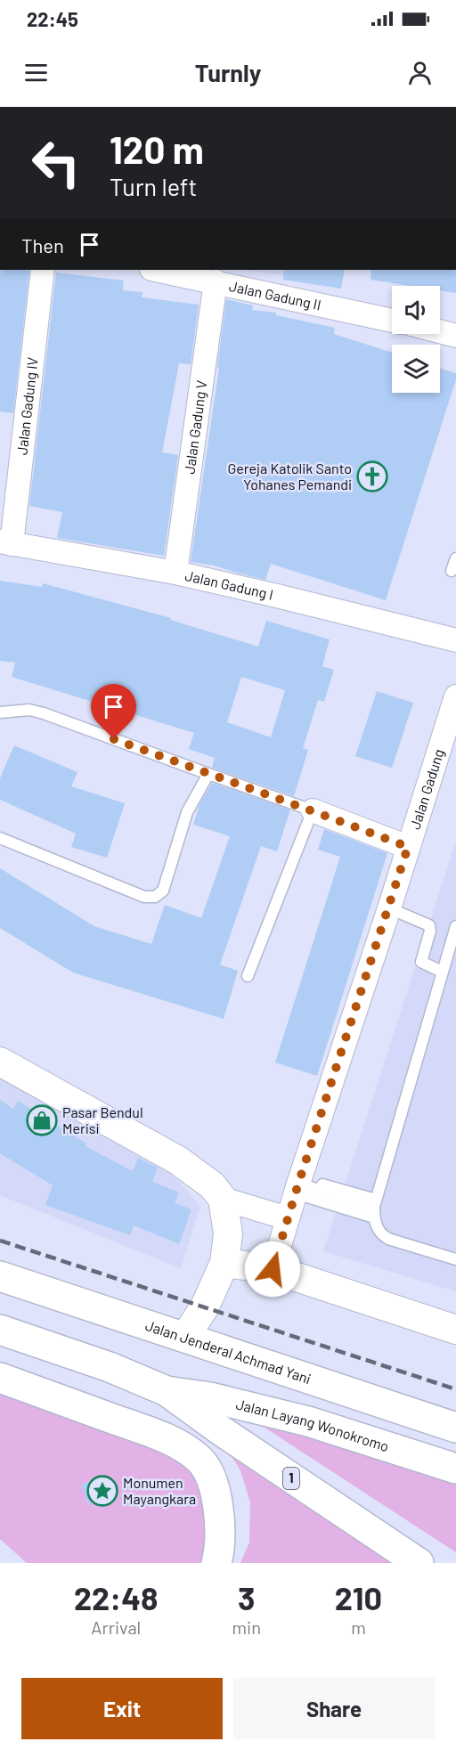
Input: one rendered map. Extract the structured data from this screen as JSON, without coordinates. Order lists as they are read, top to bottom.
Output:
{
  "streets": {
    "highway": ["Jalan Jenderal Achmad Yani", "Jalan Layang Wonokromo", "1"],
    "street": [
      "Jalan Gadung II",
      "Jalan Gadung IV",
      "Jalan Gadung V",
      "Jalan Gadung I",
      "Jalan Gadung"
    ]
  },
  "crossings": [
    ["Jalan Gadung II", "Jalan Gadung V"],
    ["Jalan Gadung IV", "Jalan Gadung I"],
    ["Jalan Gadung V", "Jalan Gadung I"]
  ],
  "places": {
    "church": ["Gereja Katolik Santo Yohanes Pemandi"],
    "shop": ["Pasar Bendul Merisi"],
    "place": ["Monumen Mayangkara"]
  },
  "page": {
    "status": "22:45",
    "header": "Turnly",
    "turn": ["120 m", "Turn left"],
    "then": "Then",
    "eta": [
      "22:48",
      "Arrival",
      "3",
      "min",
      "210",
      "m"
    ],
    "buttons": ["Exit", "Share"]
  }
}
